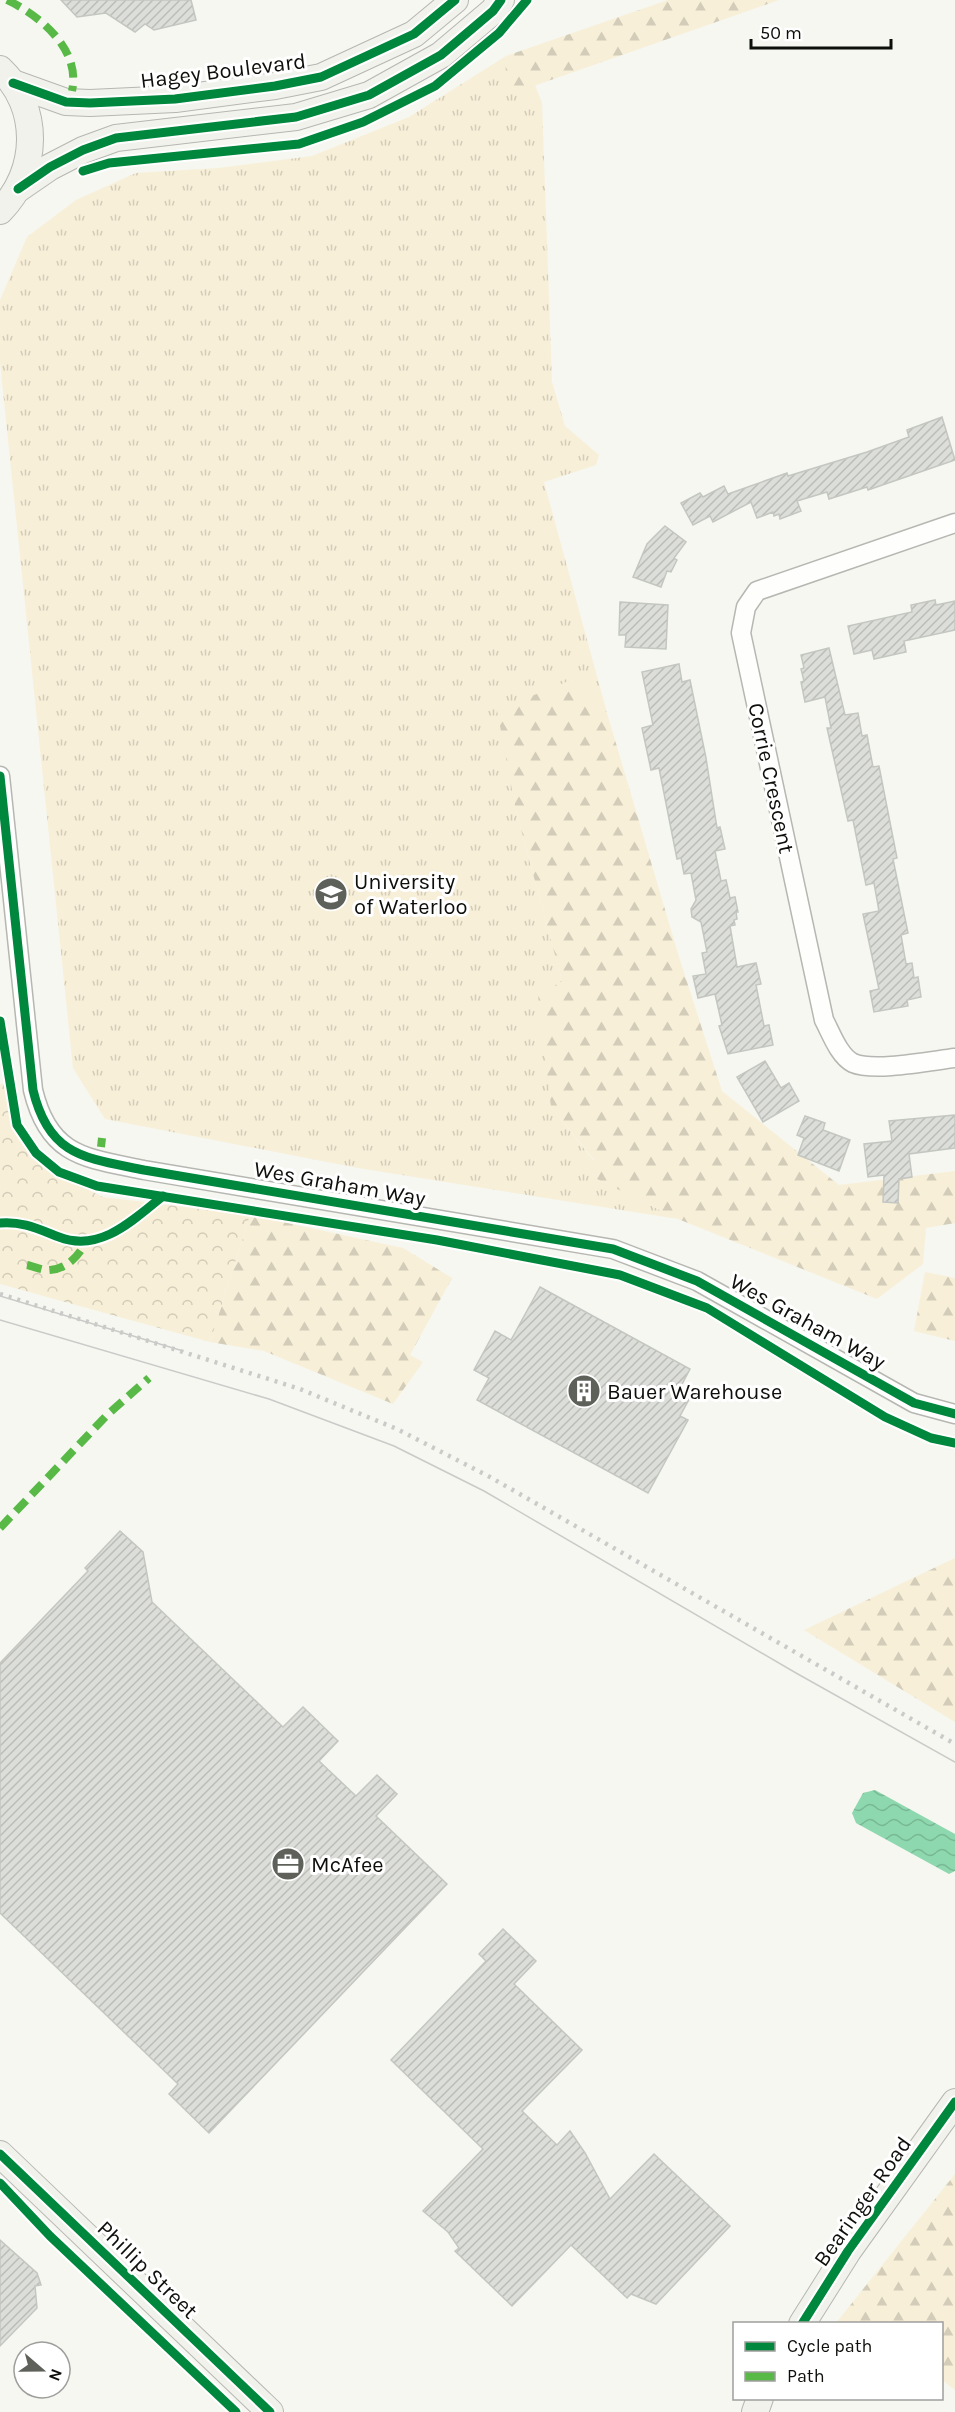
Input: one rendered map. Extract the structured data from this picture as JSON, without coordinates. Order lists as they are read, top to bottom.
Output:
{
  "streets": {
    "street": [
      "Hagey Boulevard",
      "Corrie Crescent",
      "Wes Graham Way",
      "Bearinger Road",
      "Phillip Street"
    ]
  },
  "places": {
    "school or university": ["University of Waterloo"],
    "building": ["Bauer Warehouse"],
    "office": ["McAfee"]
  },
  "legend": ["Cycle path", "Path"],
  "scale_bar": "50 m",
  "north": "right"
}
